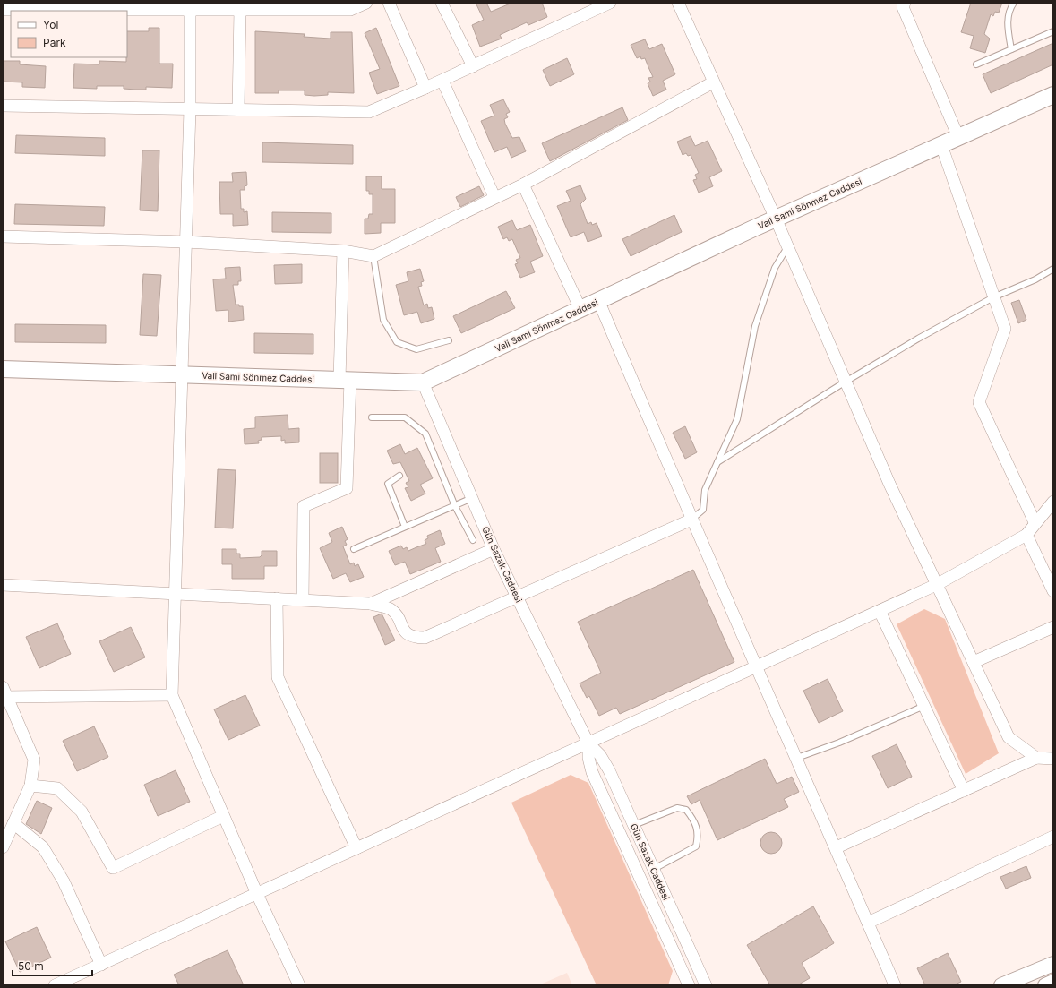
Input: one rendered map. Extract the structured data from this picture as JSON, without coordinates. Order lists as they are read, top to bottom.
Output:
{
  "streets": {
    "main road": ["Vali Sami Sönmez Caddesi"],
    "street": ["Gün Sazak Caddesi"]
  },
  "crossings": [
    ["Vali Sami Sönmez Caddesi", "Gün Sazak Caddesi"]
  ],
  "legend": ["Yol", "Park"],
  "scale_bar": "50 m"
}
